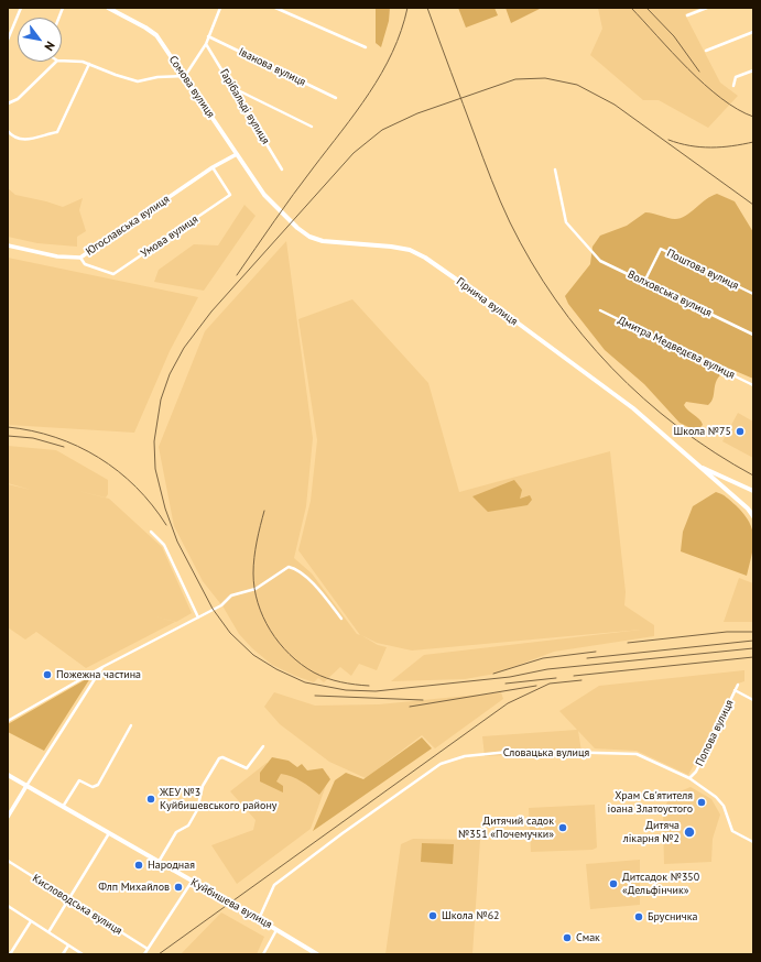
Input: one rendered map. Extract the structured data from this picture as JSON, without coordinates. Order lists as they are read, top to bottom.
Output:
{
  "streets": {
    "main road": ["Сомова вулиця", "Гірнича вулиця", "Куйбишева вулиця"],
    "street": [
      "Іванова вулиця",
      "Гарібальді вулиця",
      "Югославська вулиця",
      "Умова вулиця",
      "Поштова вулиця",
      "Волховська вулиця",
      "Дмитра Медведєва вулиця",
      "Попова вулиця",
      "Словацька вулиця",
      "Кисловодська вулиця"
    ]
  },
  "crossings": [
    ["Сомова вулиця", "Югославська вулиця"],
    ["Сомова вулиця", "Гірнича вулиця"],
    ["Югославська вулиця", "Умова вулиця"],
    ["Поштова вулиця", "Волховська вулиця"],
    ["Попова вулиця", "Словацька вулиця"],
    ["Словацька вулиця", "Куйбишева вулиця"]
  ],
  "places": [
    "Школа №75",
    "Пожежна частина",
    "ЖЕУ №3 Куйбишевського району",
    "Храм Св'ятителя іоана Златоустого",
    "Дитячий садок №351 «Почемучки»",
    "Дитяча лікарня №2",
    "Народная",
    "Дитсадок №350 «Дельфінчик»",
    "Флп Михайлов",
    "Школа №62",
    "Брусничка",
    "Смак"
  ],
  "north": "bottom right"
}
